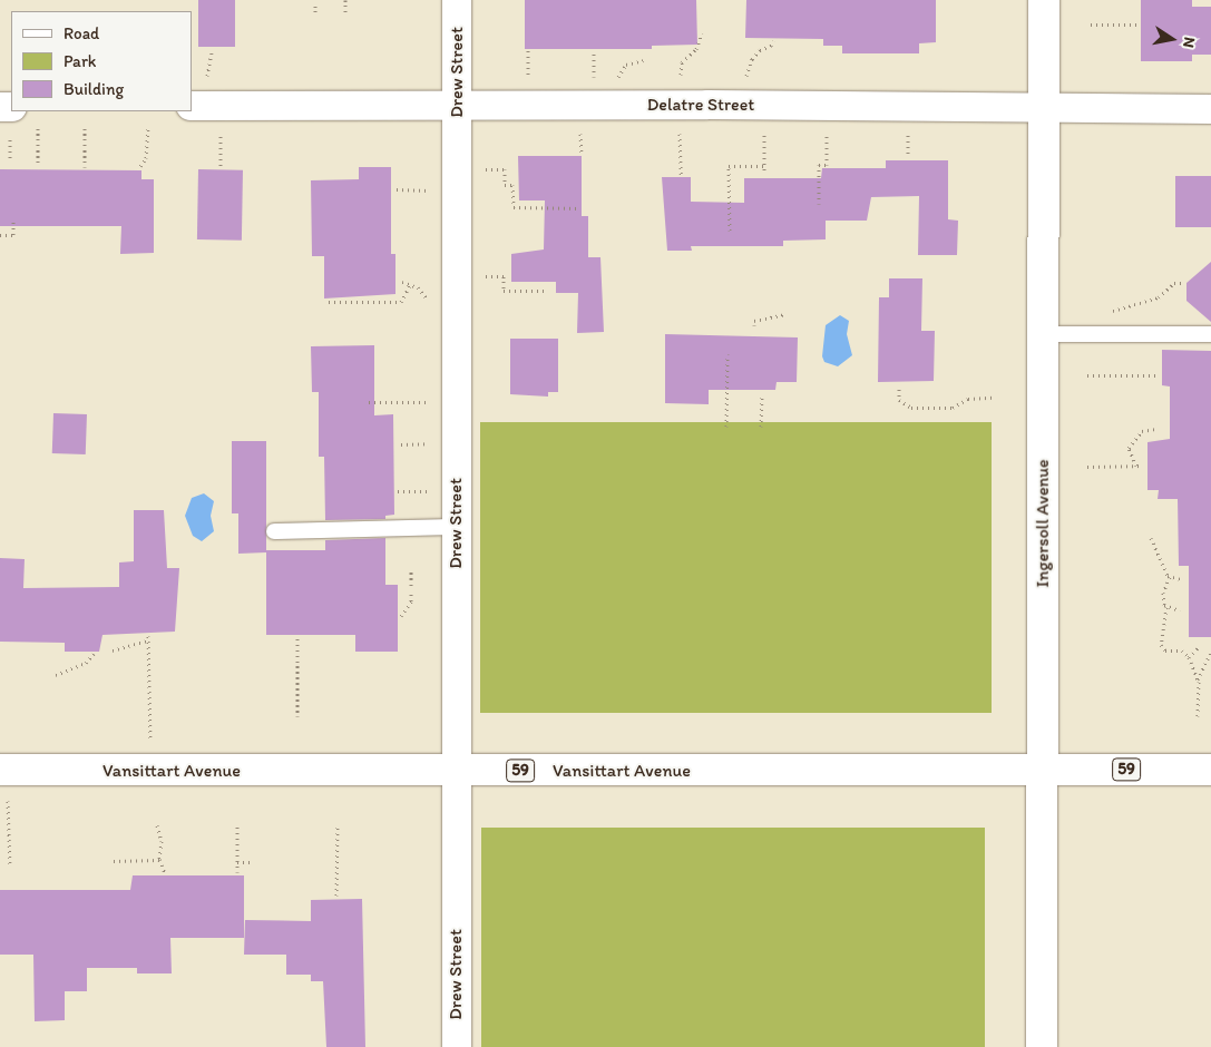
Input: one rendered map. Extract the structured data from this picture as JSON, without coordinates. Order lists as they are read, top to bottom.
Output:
{
  "streets": {
    "main road": ["Ingersoll Avenue", "59", "Vansittart Avenue"],
    "street": ["Drew Street", "Delatre Street"]
  },
  "crossings": [
    ["Drew Street", "Delatre Street"],
    ["Drew Street", "Vansittart Avenue"],
    ["Delatre Street", "Ingersoll Avenue"],
    ["Ingersoll Avenue", "Vansittart Avenue"]
  ],
  "legend": ["Road", "Park", "Building"],
  "north": "right"
}
